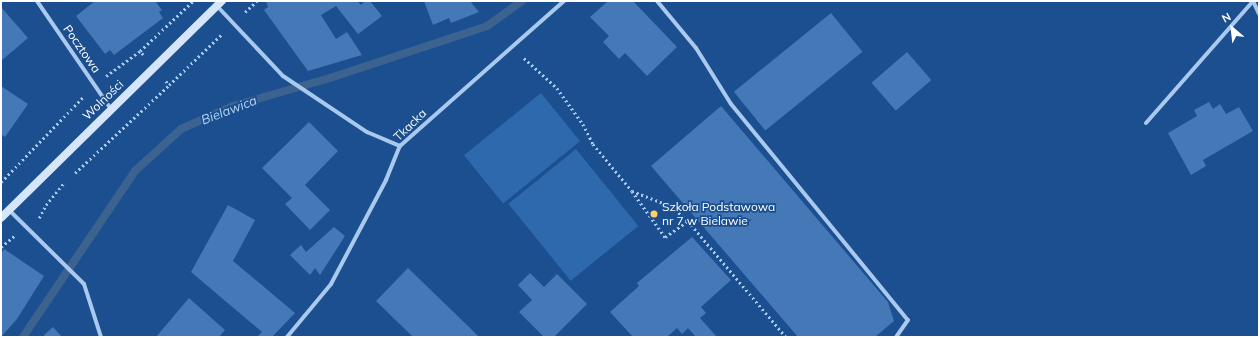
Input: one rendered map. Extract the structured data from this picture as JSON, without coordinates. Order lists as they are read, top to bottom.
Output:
{
  "streets": {
    "street": ["Pocztowa", "Wolności", "Tkacka"]
  },
  "crossings": [
    ["Pocztowa", "Wolności"]
  ],
  "water": ["Bielawica"],
  "places": ["Szkoła Podstawowa nr 7 w Bielawie"],
  "north": "top left"
}
